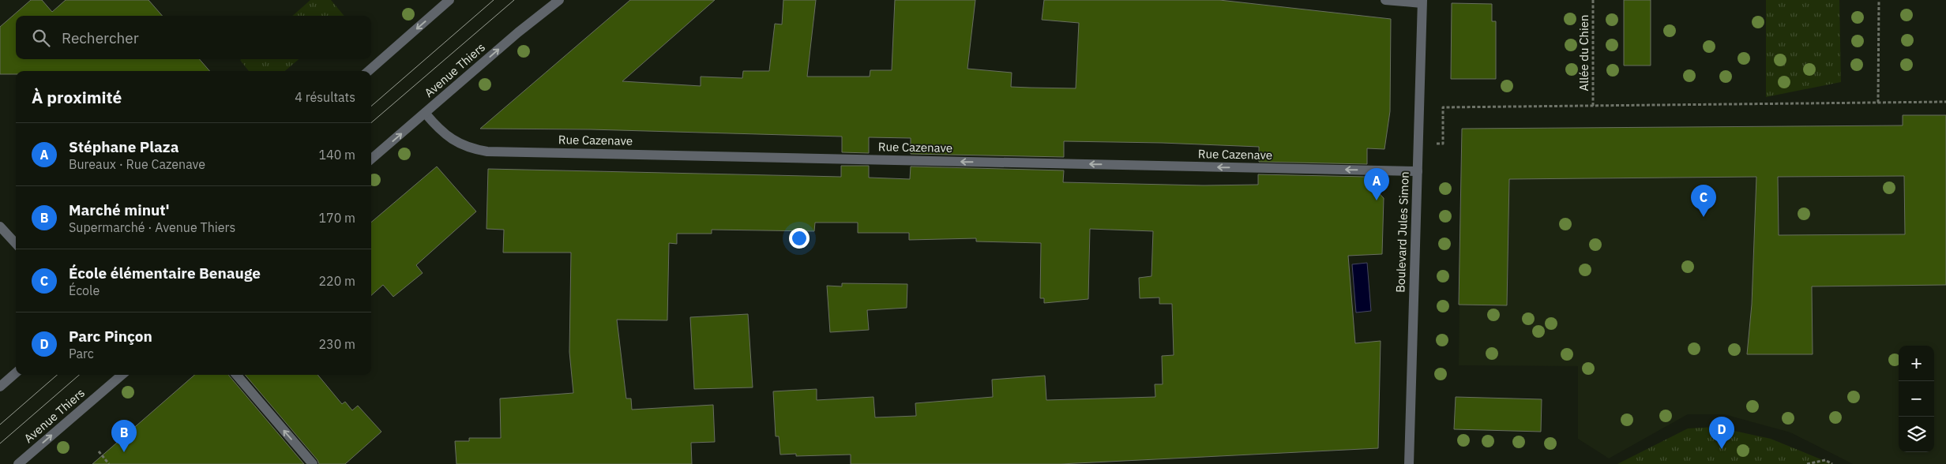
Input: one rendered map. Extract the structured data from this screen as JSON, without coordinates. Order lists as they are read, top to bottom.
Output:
{
  "streets": {
    "street": ["Avenue Thiers", "Rue Cazenave", "Boulevard Jules Simon"],
    "path": ["Allée du Chien"]
  },
  "crossings": [
    ["Avenue Thiers", "Rue Cazenave"],
    ["Rue Cazenave", "Boulevard Jules Simon"]
  ],
  "one_way": ["Rue Cazenave"],
  "page": {
    "search": "Rechercher",
    "heading": ["À proximité", "4 résultats"],
    "list": [
      {
        "mark": "A",
        "name": "Stéphane Plaza",
        "note": "Bureaux · Rue Cazenave",
        "value": "140 m"
      },
      {
        "mark": "B",
        "name": "Marché minut'",
        "note": "Supermarché · Avenue Thiers",
        "value": "170 m"
      },
      {
        "mark": "C",
        "name": "École élémentaire Benauge",
        "note": "École",
        "value": "220 m"
      },
      {
        "mark": "D",
        "name": "Parc Pinçon",
        "note": "Parc",
        "value": "230 m"
      }
    ],
    "pins": [
      "A",
      "C",
      "D",
      "B"
    ],
    "map_buttons": ["+", "−"]
  }
}
